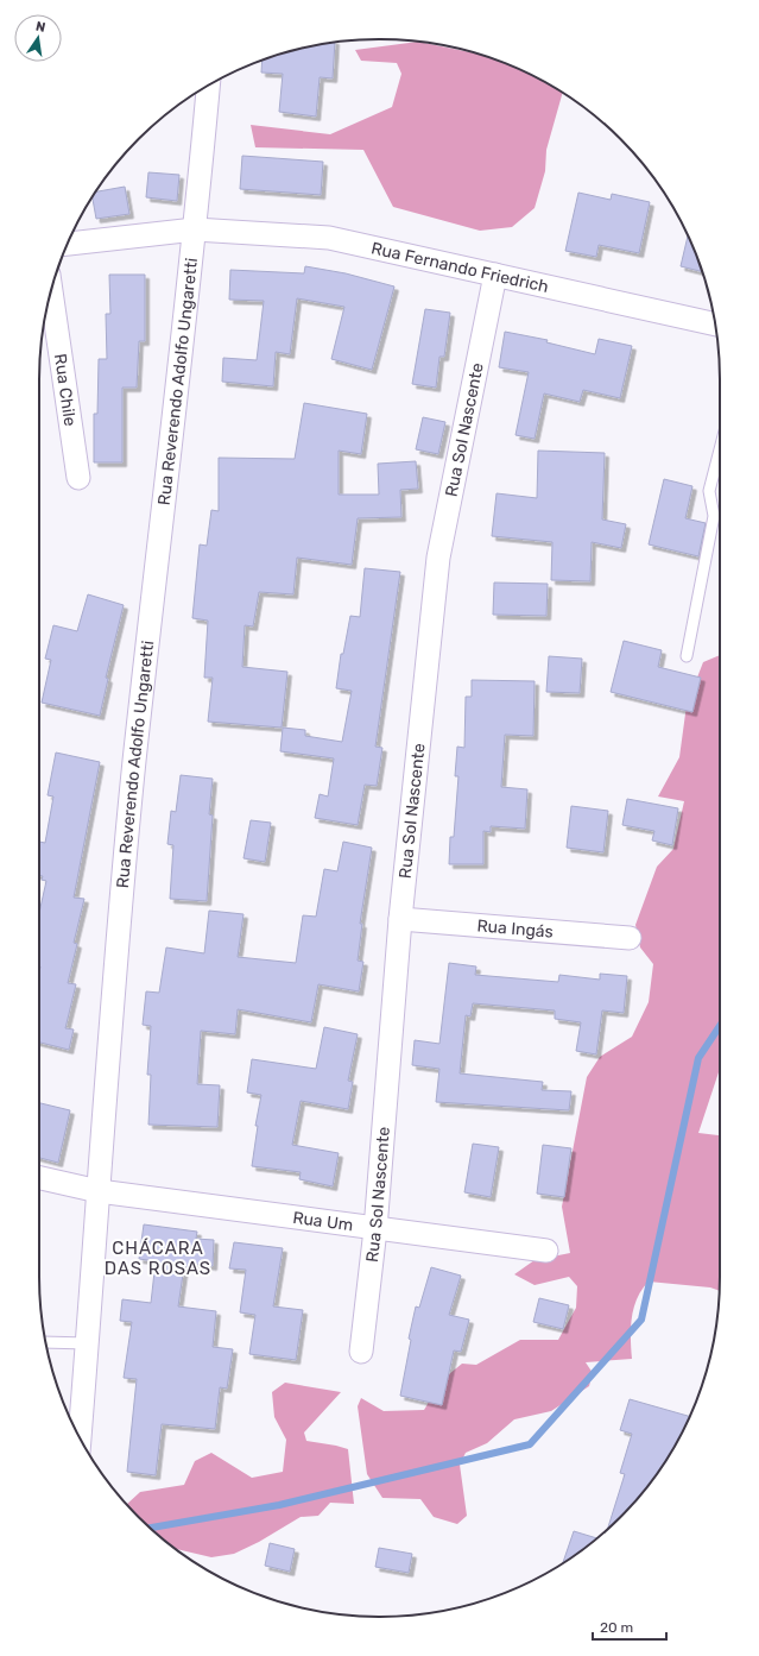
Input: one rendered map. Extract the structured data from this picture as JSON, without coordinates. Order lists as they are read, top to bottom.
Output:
{
  "streets": {
    "street": [
      "Rua Fernando Friedrich",
      "Rua Reverendo Adolfo Ungaretti",
      "Rua Chile",
      "Rua Sol Nascente",
      "Rua Ingás",
      "Rua Um"
    ]
  },
  "crossings": [
    ["Rua Fernando Friedrich", "Rua Reverendo Adolfo Ungaretti"],
    ["Rua Fernando Friedrich", "Rua Sol Nascente"],
    ["Rua Reverendo Adolfo Ungaretti", "Rua Um"],
    ["Rua Sol Nascente", "Rua Ingás"],
    ["Rua Sol Nascente", "Rua Um"]
  ],
  "districts": ["CHÁCARA DAS ROSAS"],
  "scale_bar": "20 m",
  "north": "top"
}
